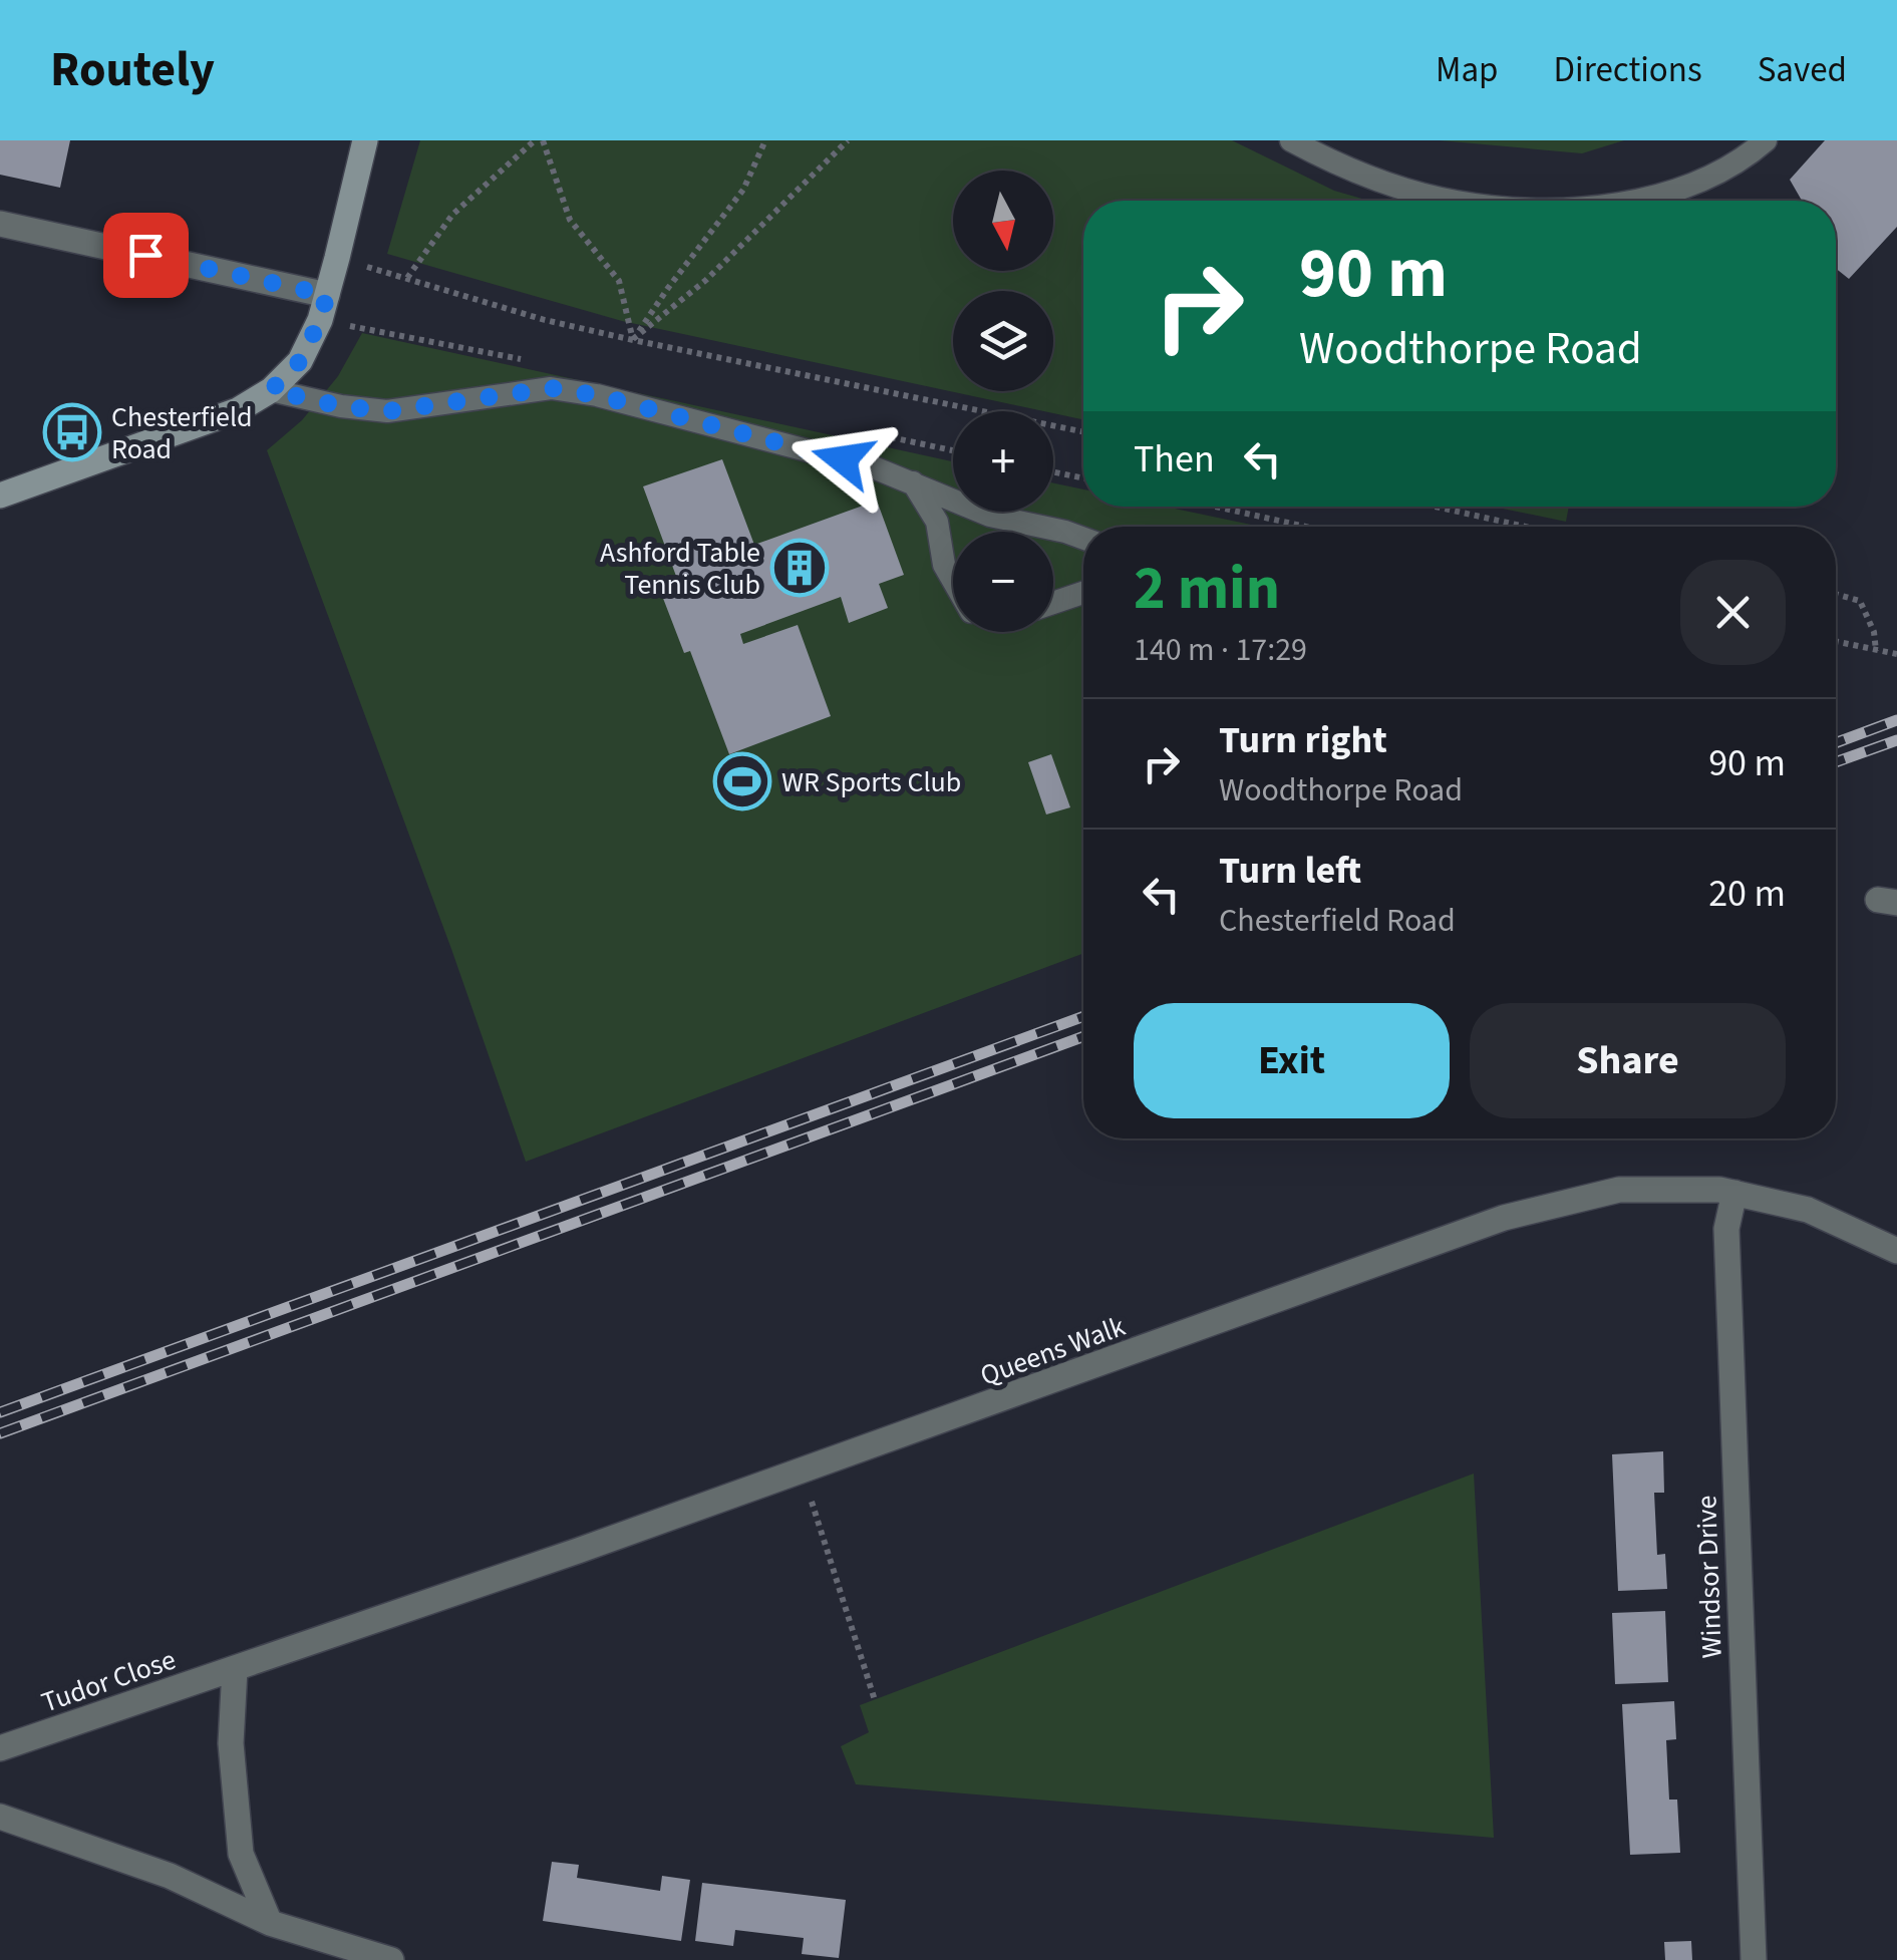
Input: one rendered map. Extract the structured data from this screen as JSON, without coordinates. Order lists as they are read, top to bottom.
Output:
{
  "streets": {
    "street": ["Queens Walk", "Windsor Drive", "Tudor Close"]
  },
  "crossings": [
    ["Queens Walk", "Windsor Drive"],
    ["Queens Walk", "Tudor Close"]
  ],
  "places": {
    "bus stop": ["Chesterfield Road"],
    "building": ["Ashford Table Tennis Club"],
    "sports": ["WR Sports Club"]
  },
  "north": "bottom",
  "page": {
    "header": "Routely",
    "nav": ["Map", "Directions", "Saved"],
    "map_buttons": ["+", "−"],
    "turn": ["90 m", "Woodthorpe Road"],
    "then": "Then",
    "heading": ["2 min", "140 m · 17:29"],
    "list": [
      {
        "name": "Turn right",
        "note": "Woodthorpe Road",
        "value": "90 m"
      },
      {
        "name": "Turn left",
        "note": "Chesterfield Road",
        "value": "20 m"
      }
    ],
    "buttons": ["Exit", "Share"]
  }
}
